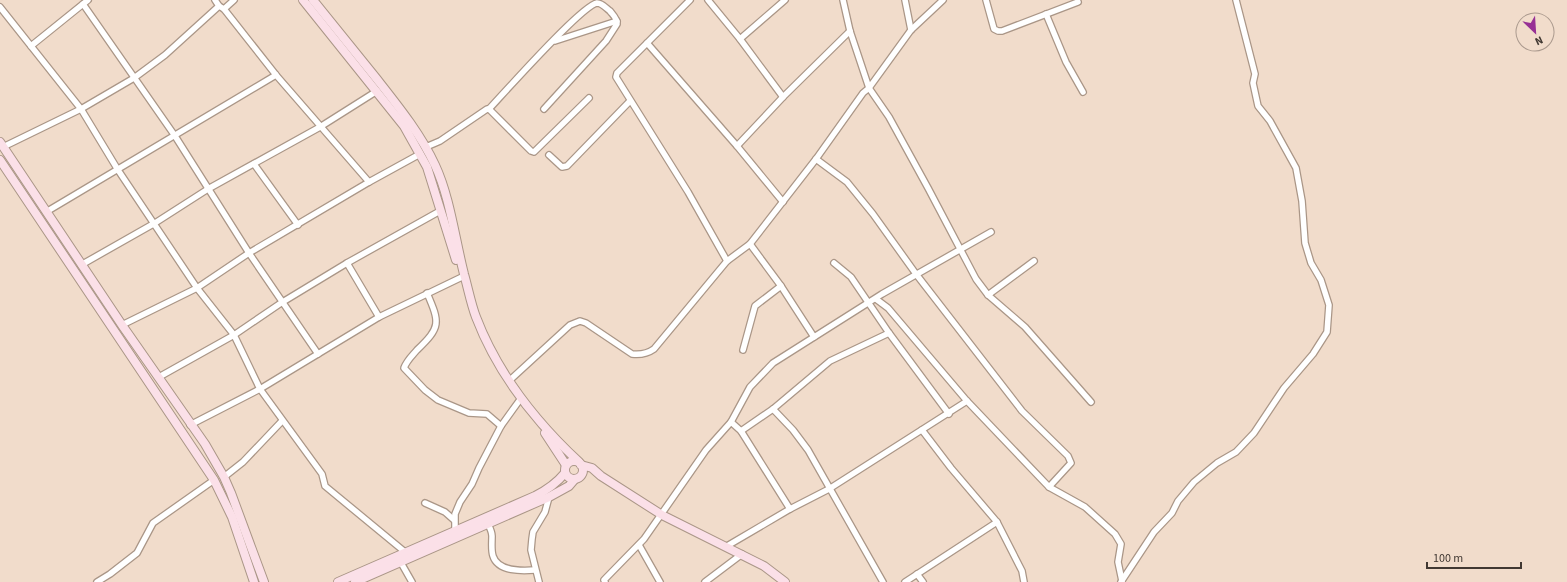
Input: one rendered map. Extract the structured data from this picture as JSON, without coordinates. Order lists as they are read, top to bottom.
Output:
{
  "scale_bar": "100 m",
  "north": "bottom right"
}
